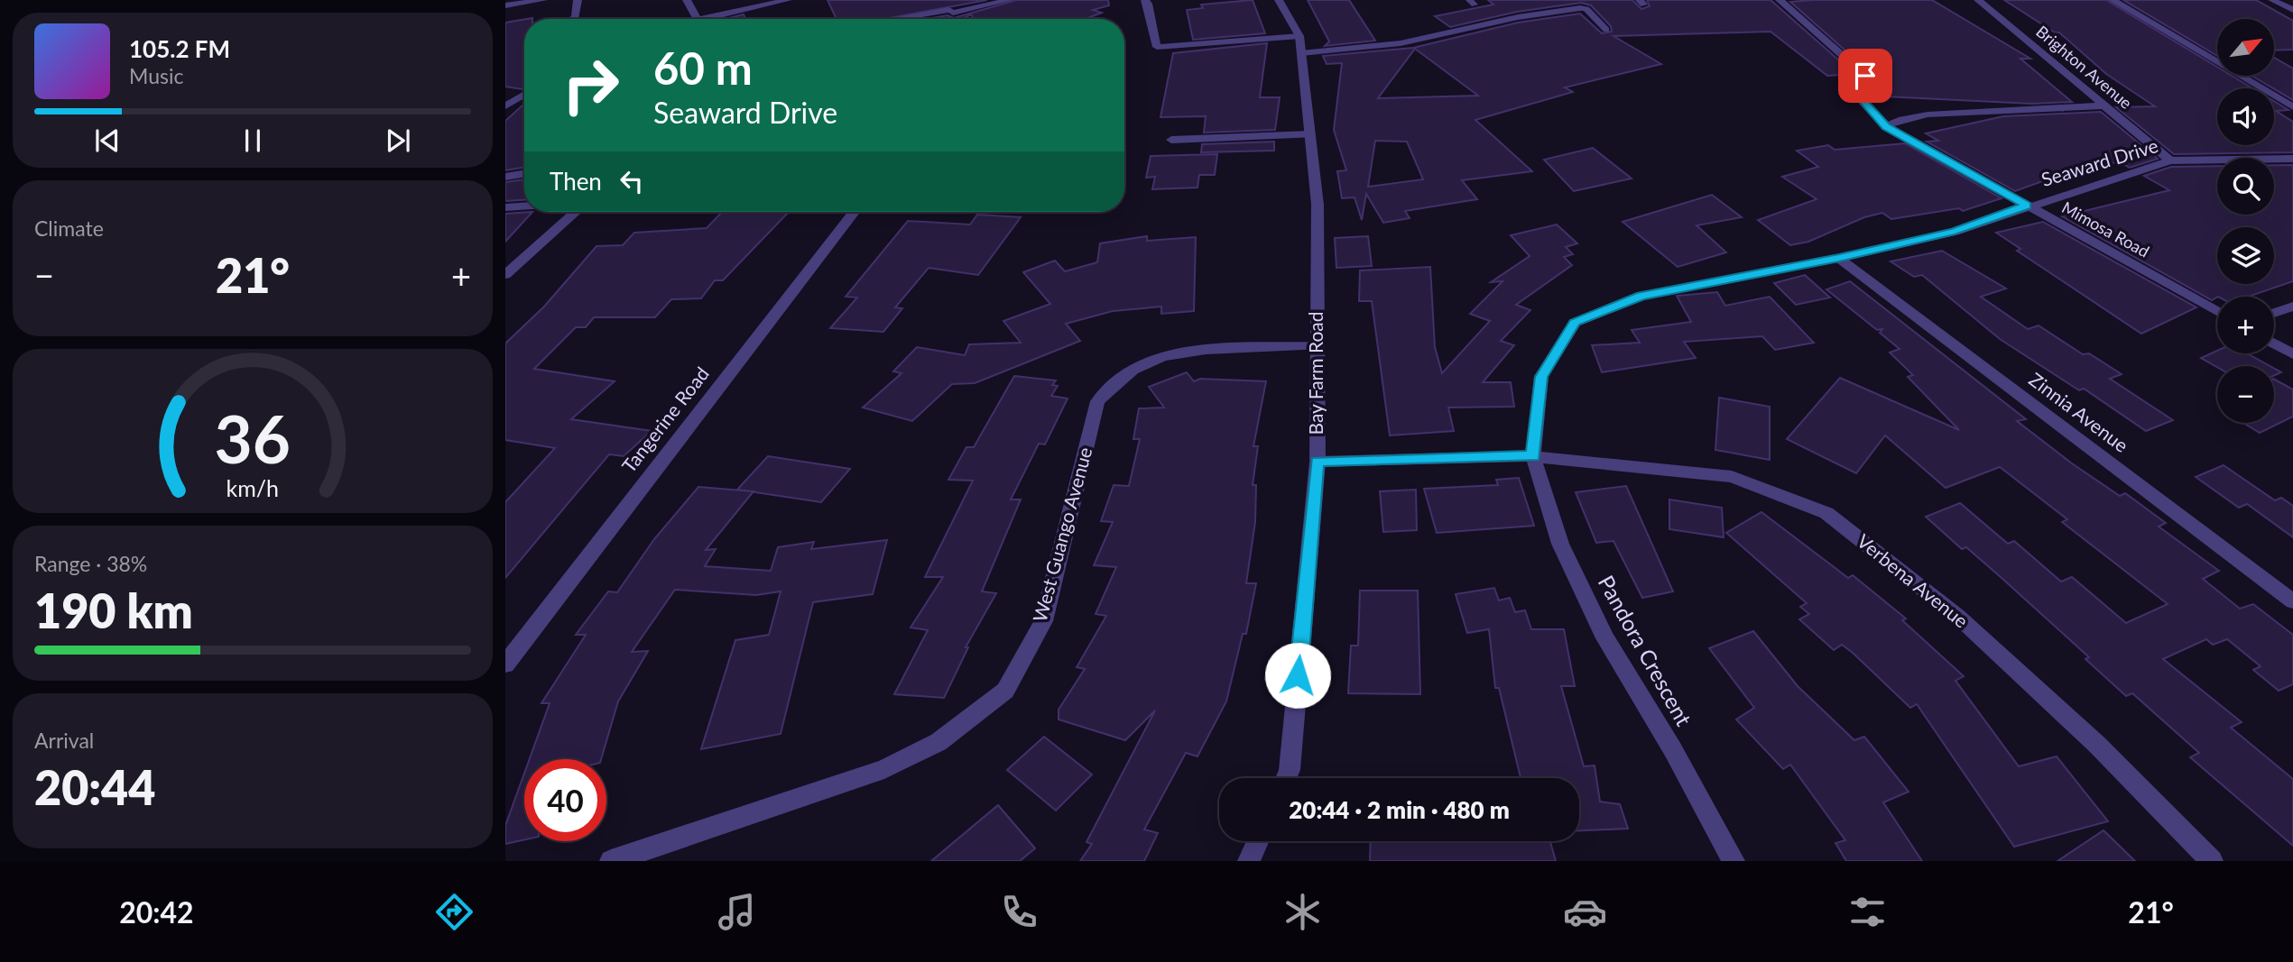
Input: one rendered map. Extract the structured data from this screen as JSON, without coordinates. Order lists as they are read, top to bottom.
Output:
{
  "streets": {
    "street": [
      "Brighton Avenue",
      "Seaward Drive",
      "Mimosa Road",
      "Bay Farm Road",
      "Zinnia Avenue",
      "Tangerine Road",
      "West Guango Avenue",
      "Verbena Avenue",
      "Pandora Crescent"
    ]
  },
  "crossings": [
    ["Brighton Avenue", "Seaward Drive"],
    ["Seaward Drive", "Mimosa Road"],
    ["Seaward Drive", "Zinnia Avenue"],
    ["Seaward Drive", "Verbena Avenue"],
    ["Seaward Drive", "Pandora Crescent"],
    ["Bay Farm Road", "West Guango Avenue"],
    ["Verbena Avenue", "Pandora Crescent"]
  ],
  "north": "top right",
  "page": {
    "map_buttons": ["+", "−"],
    "turn": ["60 m", "Seaward Drive"],
    "song": ["105.2 FM", "Music"],
    "then": "Then",
    "tile": [
      "Climate",
      ["Range · 38%", "190 km"],
      ["Arrival", "20:44"]
    ],
    "heat": ["−", "21°", "+"],
    "limit": "40",
    "trip": "20:44 · 2 min · 480 m",
    "tabs": ["20:42", "21°"],
    "gauge": ["36", "km/h"]
  }
}
